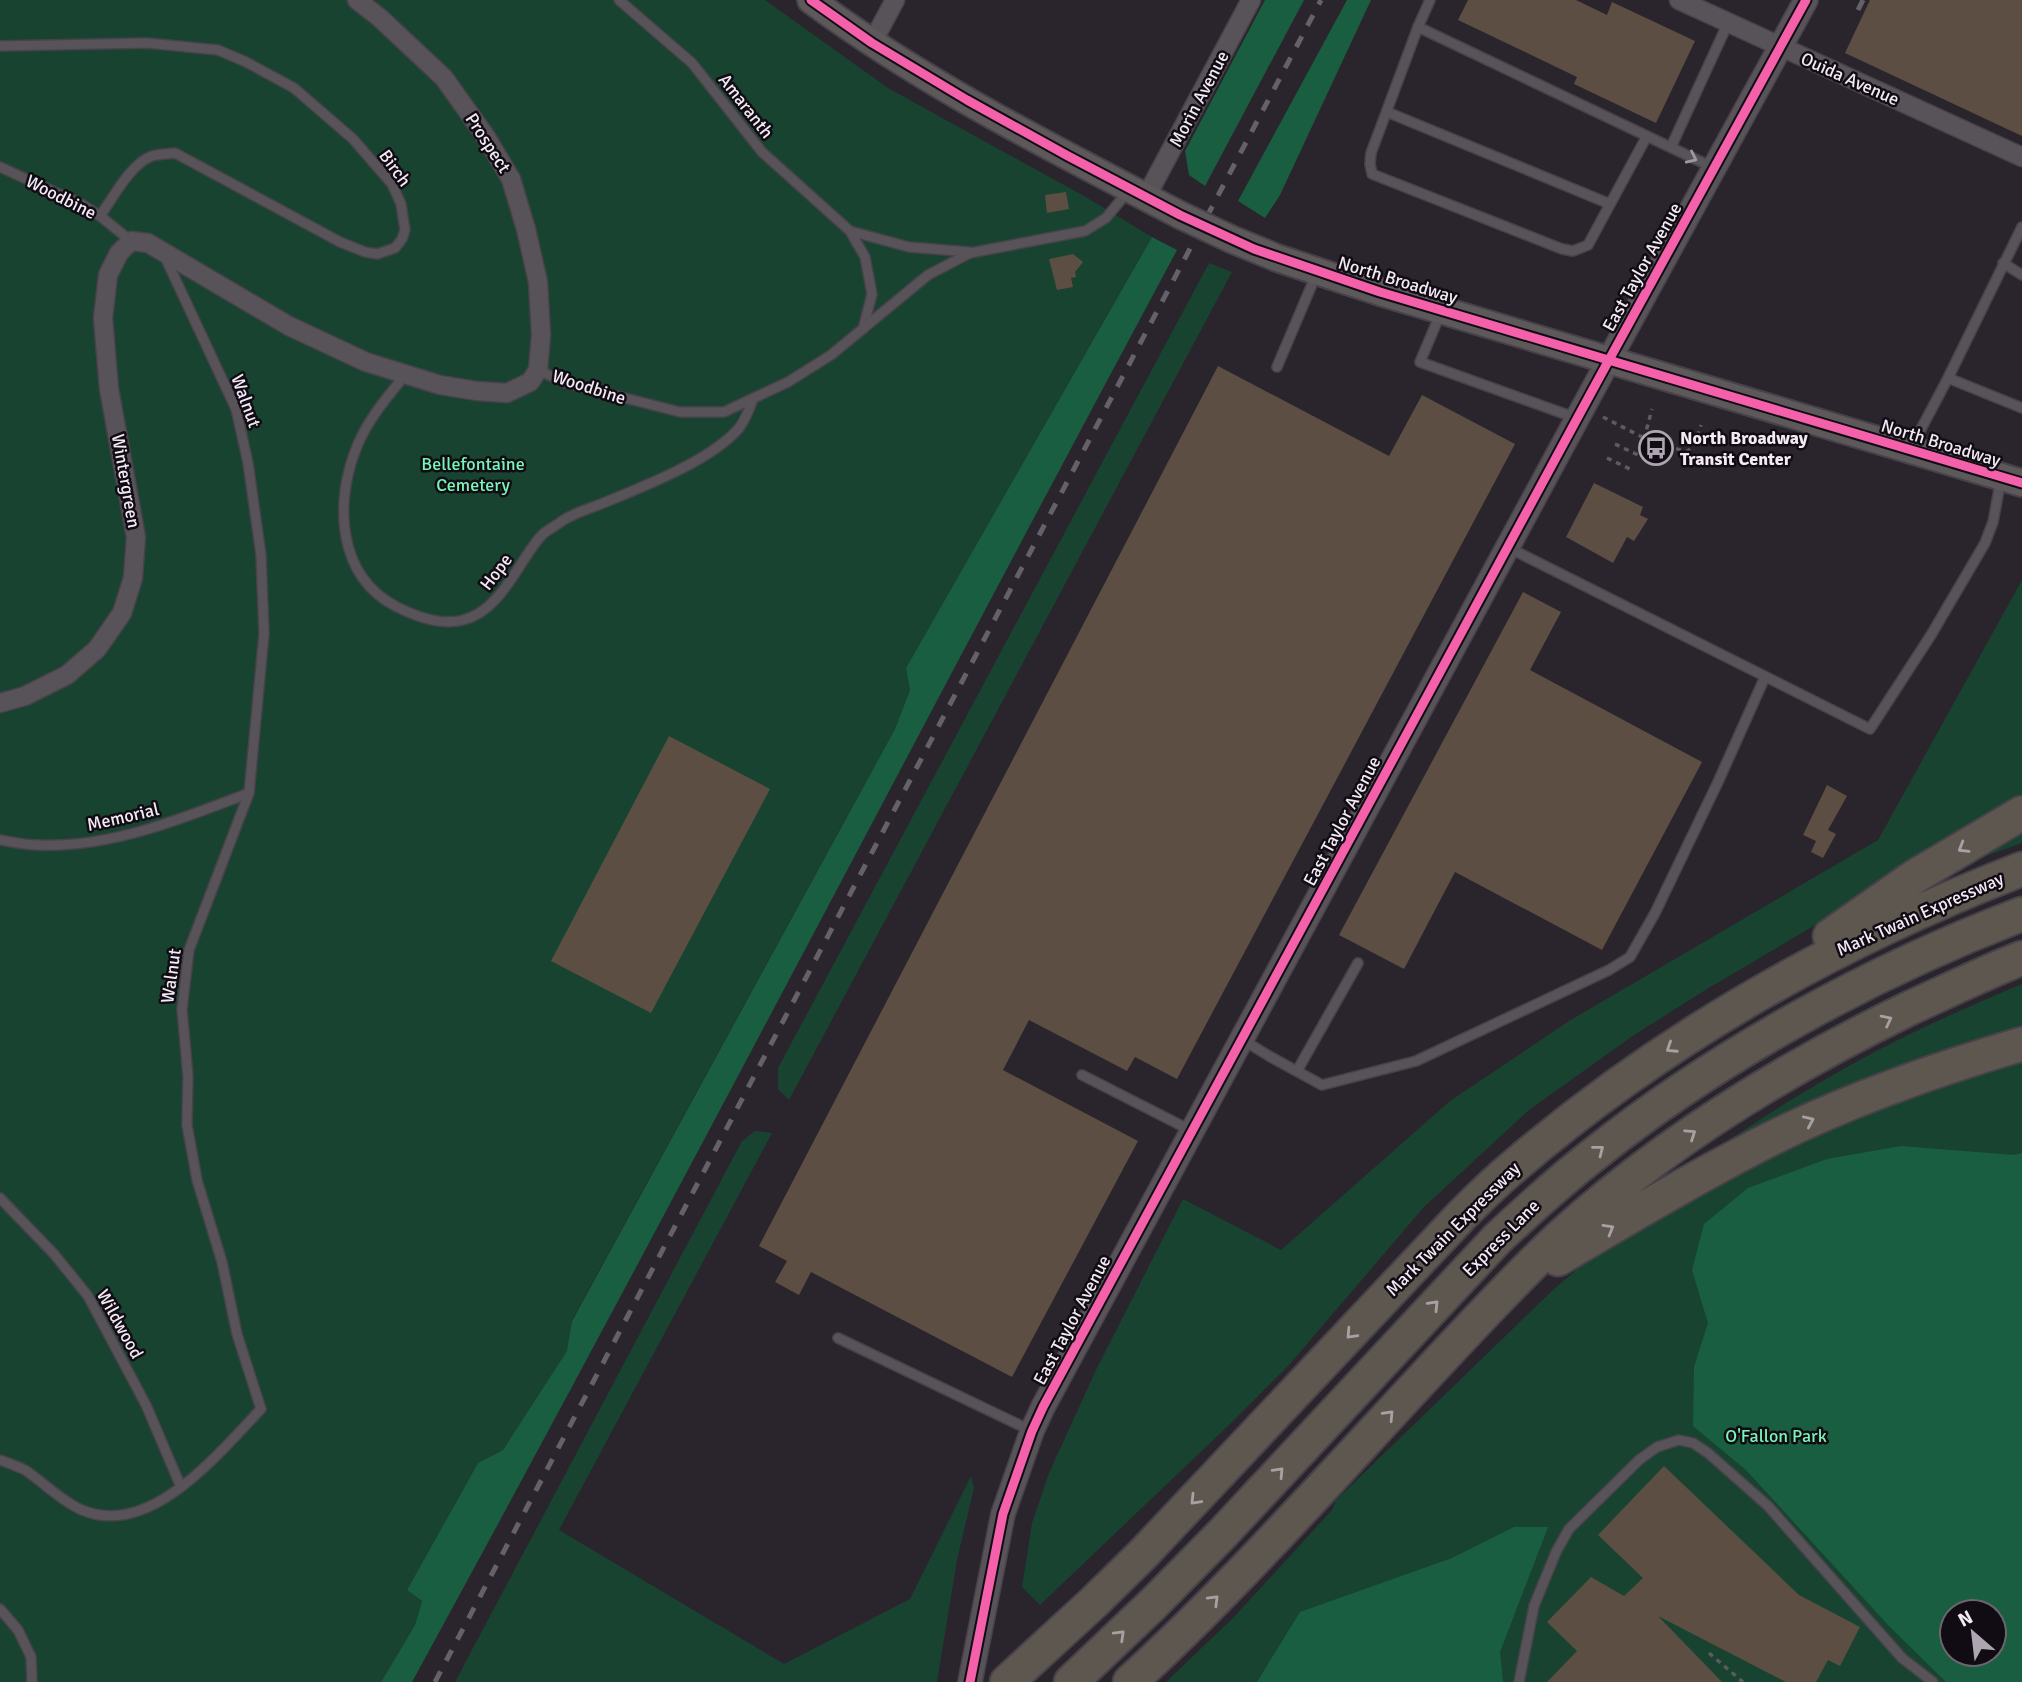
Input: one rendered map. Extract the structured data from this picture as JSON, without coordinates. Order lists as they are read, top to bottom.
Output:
{
  "streets": {
    "highway": ["Mark Twain Expressway", "Express Lane"],
    "main road": ["North Broadway"],
    "street": [
      "Ouida Avenue",
      "Morin Avenue",
      "Prospect",
      "Woodbine",
      "East Taylor Avenue",
      "Wintergreen"
    ],
    "lane": [
      "Amaranth",
      "Birch",
      "Walnut",
      "Hope",
      "Memorial",
      "Wildwood"
    ]
  },
  "crossings": [
    ["Ouida Avenue", "East Taylor Avenue"],
    ["Morin Avenue", "Woodbine"],
    ["Morin Avenue", "North Broadway"],
    ["Amaranth", "Woodbine"],
    ["Prospect", "Woodbine"],
    ["Birch", "Woodbine"],
    ["Woodbine", "North Broadway"],
    ["Woodbine", "Walnut"],
    ["Woodbine", "Wintergreen"],
    ["Woodbine", "Hope"],
    ["East Taylor Avenue", "North Broadway"],
    ["Walnut", "Memorial"],
    ["Walnut", "Wildwood"]
  ],
  "parks": ["Bellefontaine Cemetery", "O'Fallon Park"],
  "places": {
    "bus stop": ["North Broadway Transit Center"]
  },
  "north": "top left"
}
